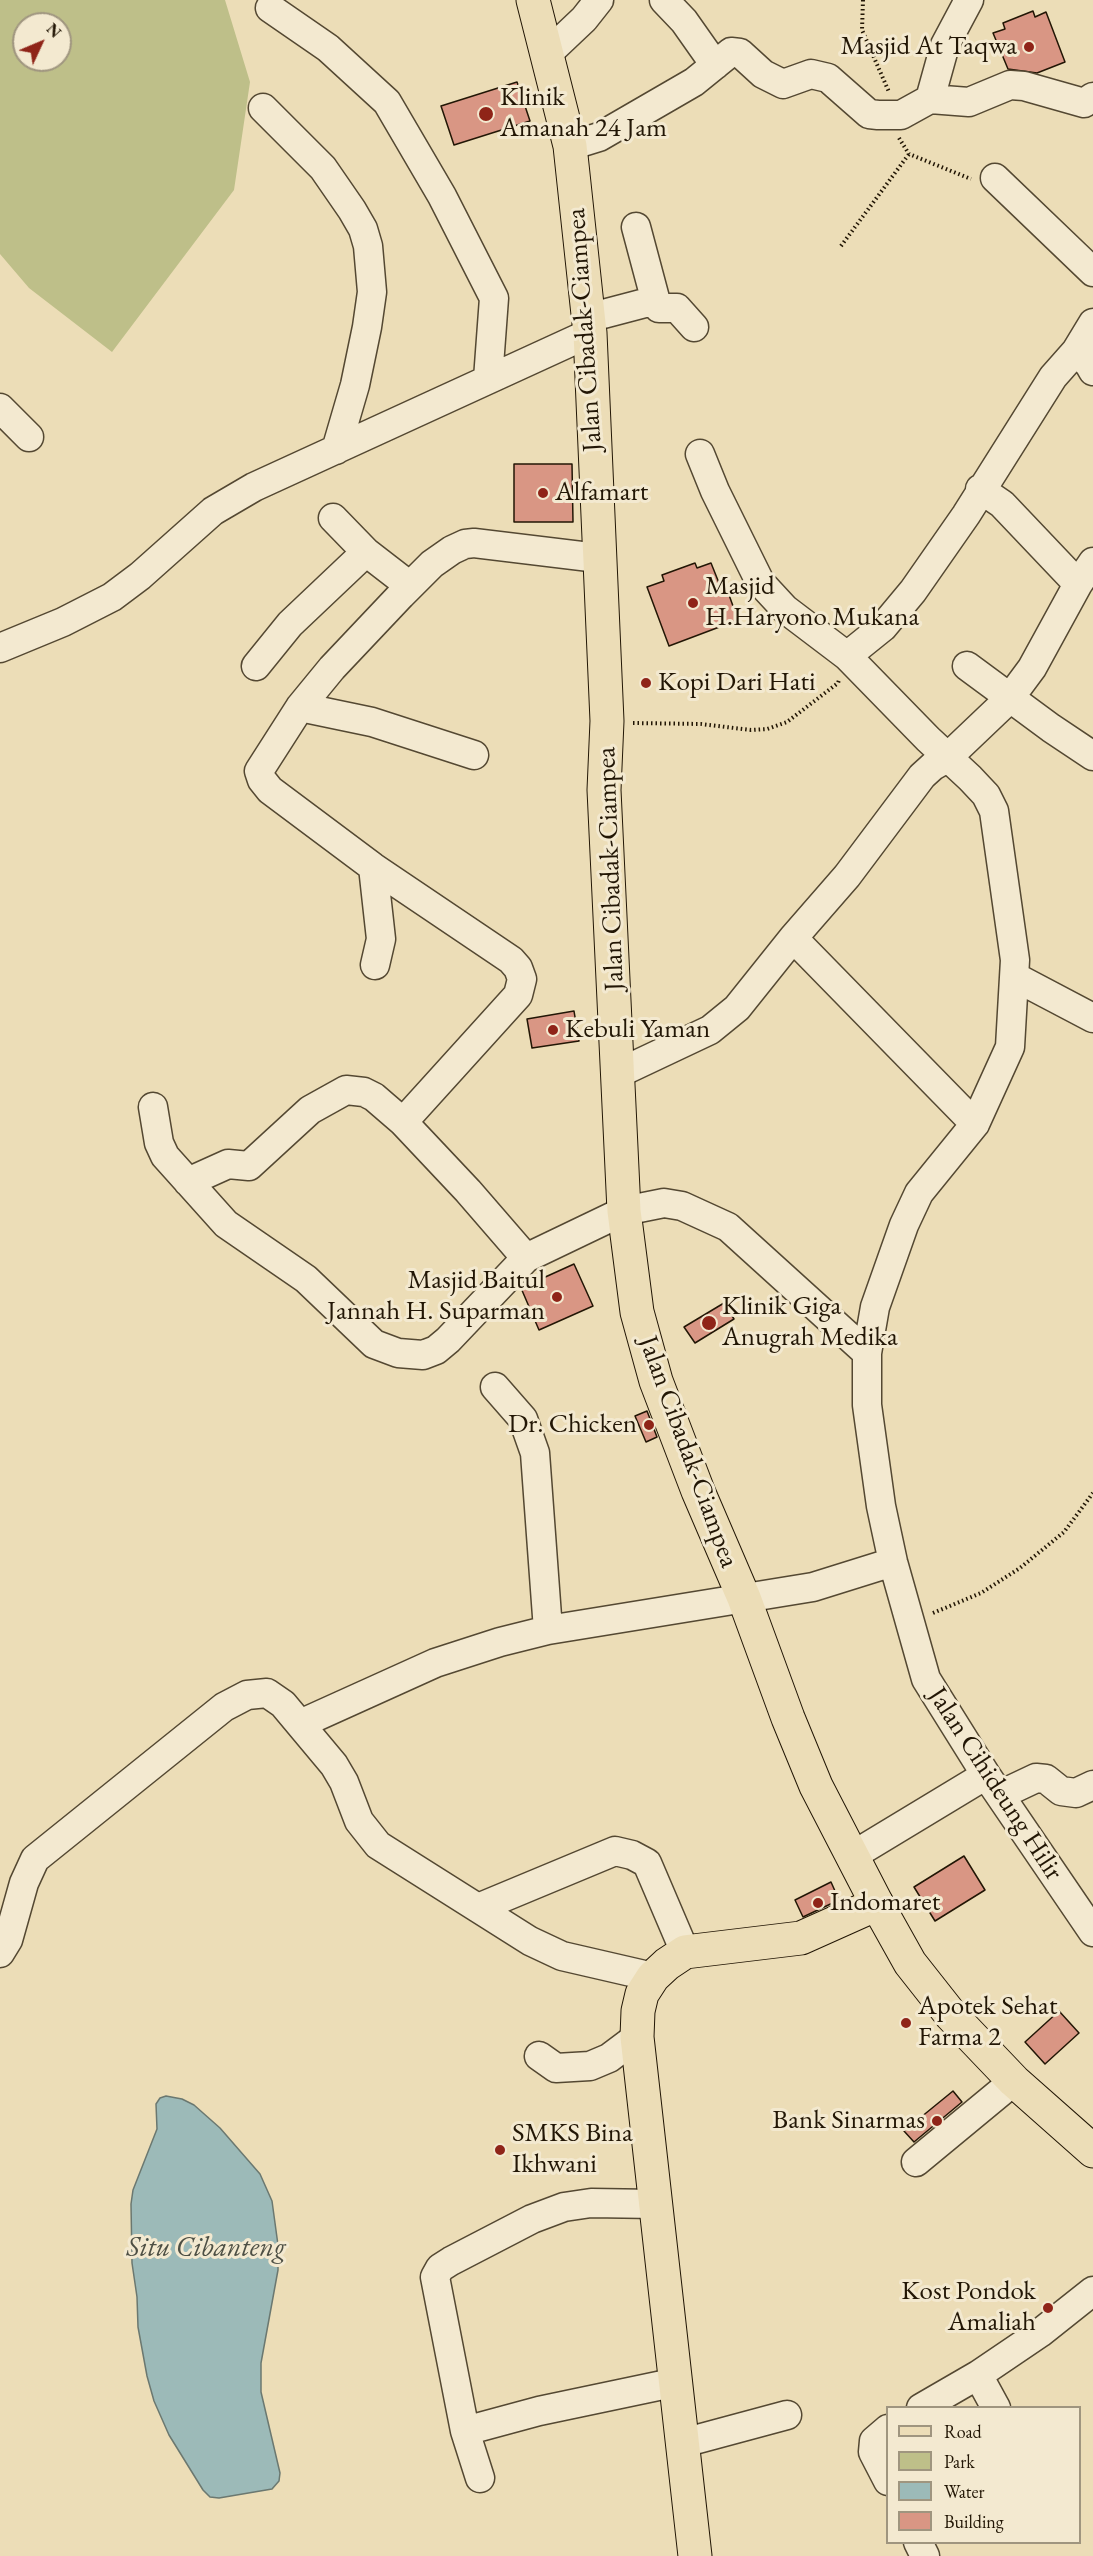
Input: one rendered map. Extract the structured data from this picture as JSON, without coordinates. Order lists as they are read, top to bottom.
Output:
{
  "streets": {
    "main road": ["Jalan Cibadak-Ciampea"],
    "street": ["Jalan Cihideung Hilir"]
  },
  "water": ["Situ Cibanteng"],
  "places": [
    "Masjid At Taqwa",
    "Klinik Amanah 24 Jam",
    "Alfamart",
    "Masjid H.Haryono Mukana",
    "Kopi Dari Hati",
    "Kebuli Yaman",
    "Masjid Baitul Jannah H. Suparman",
    "Klinik Giga Anugrah Medika",
    "Dr. Chicken",
    "Indomaret",
    "Apotek Sehat Farma 2",
    "Bank Sinarmas",
    "SMKS Bina Ikhwani",
    "Kost Pondok Amaliah"
  ],
  "legend": [
    "Road",
    "Park",
    "Water",
    "Building"
  ],
  "north": "top right"
}
